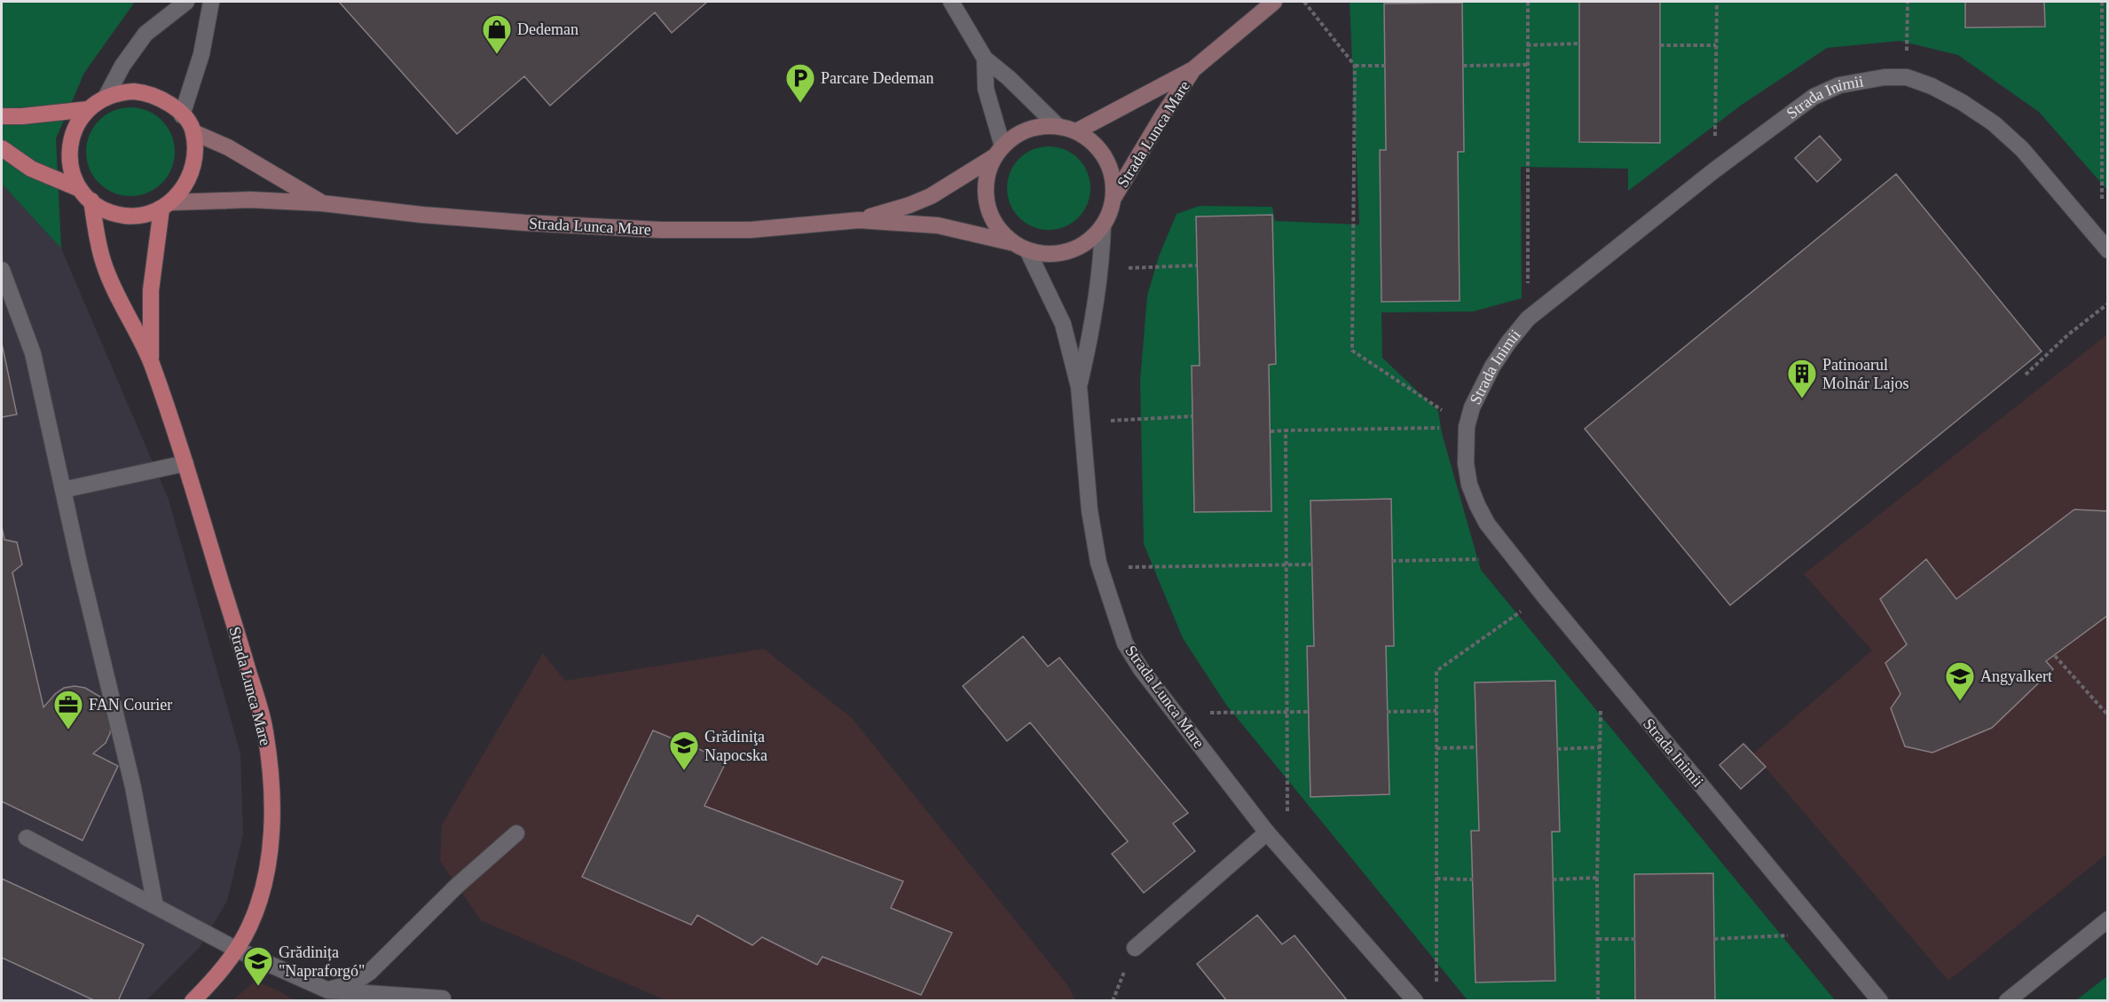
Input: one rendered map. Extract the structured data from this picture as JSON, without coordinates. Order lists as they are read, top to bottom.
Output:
{
  "streets": {
    "main road": ["Strada Lunca Mare"],
    "street": ["Strada Inimii"]
  },
  "places": {
    "shop": ["Dedeman"],
    "parking": ["Parcare Dedeman"],
    "building": ["Patinoarul Molnár Lajos"],
    "school or university": ["Angyalkert", "Grădiniţa Napocska", "Grădinița \"Napraforgó\""],
    "office": ["FAN Courier"]
  }
}
